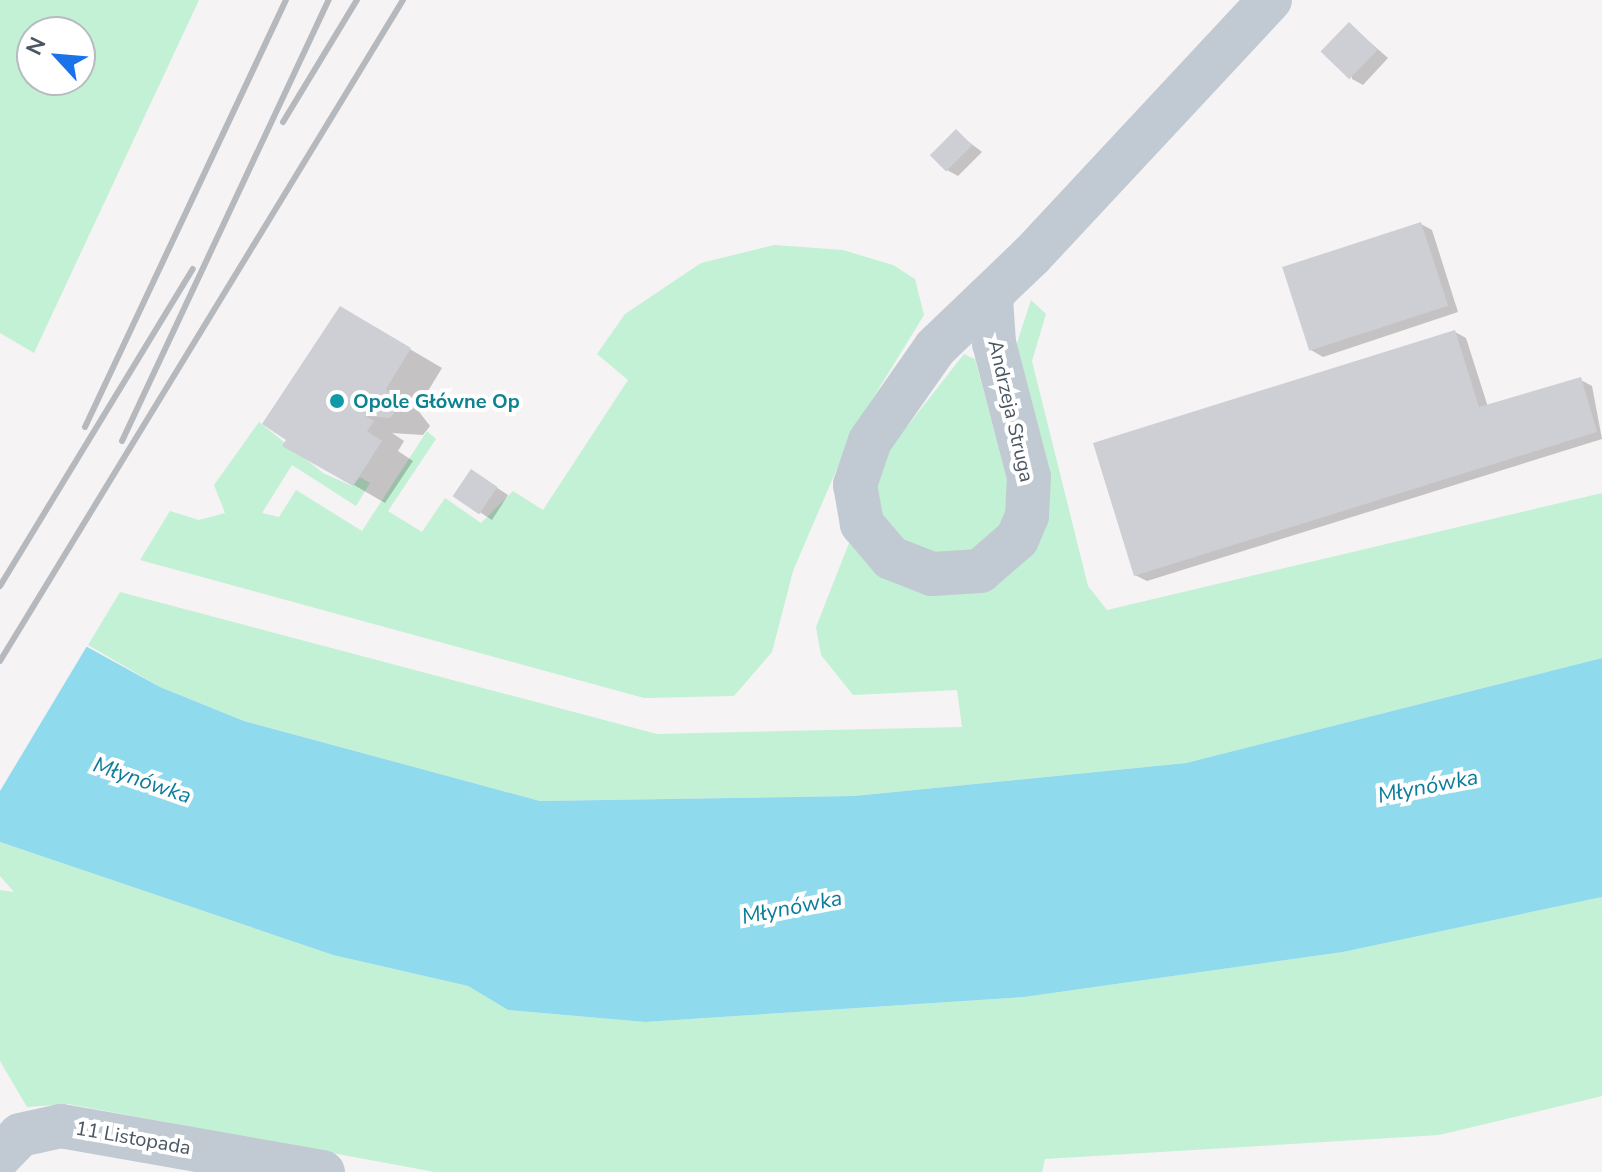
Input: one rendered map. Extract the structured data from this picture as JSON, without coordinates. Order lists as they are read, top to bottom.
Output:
{
  "streets": {
    "street": ["Andrzeja Struga", "11 Listopada"]
  },
  "water": ["Młynówka"],
  "places": ["Opole Główne Op"],
  "north": "top left"
}
